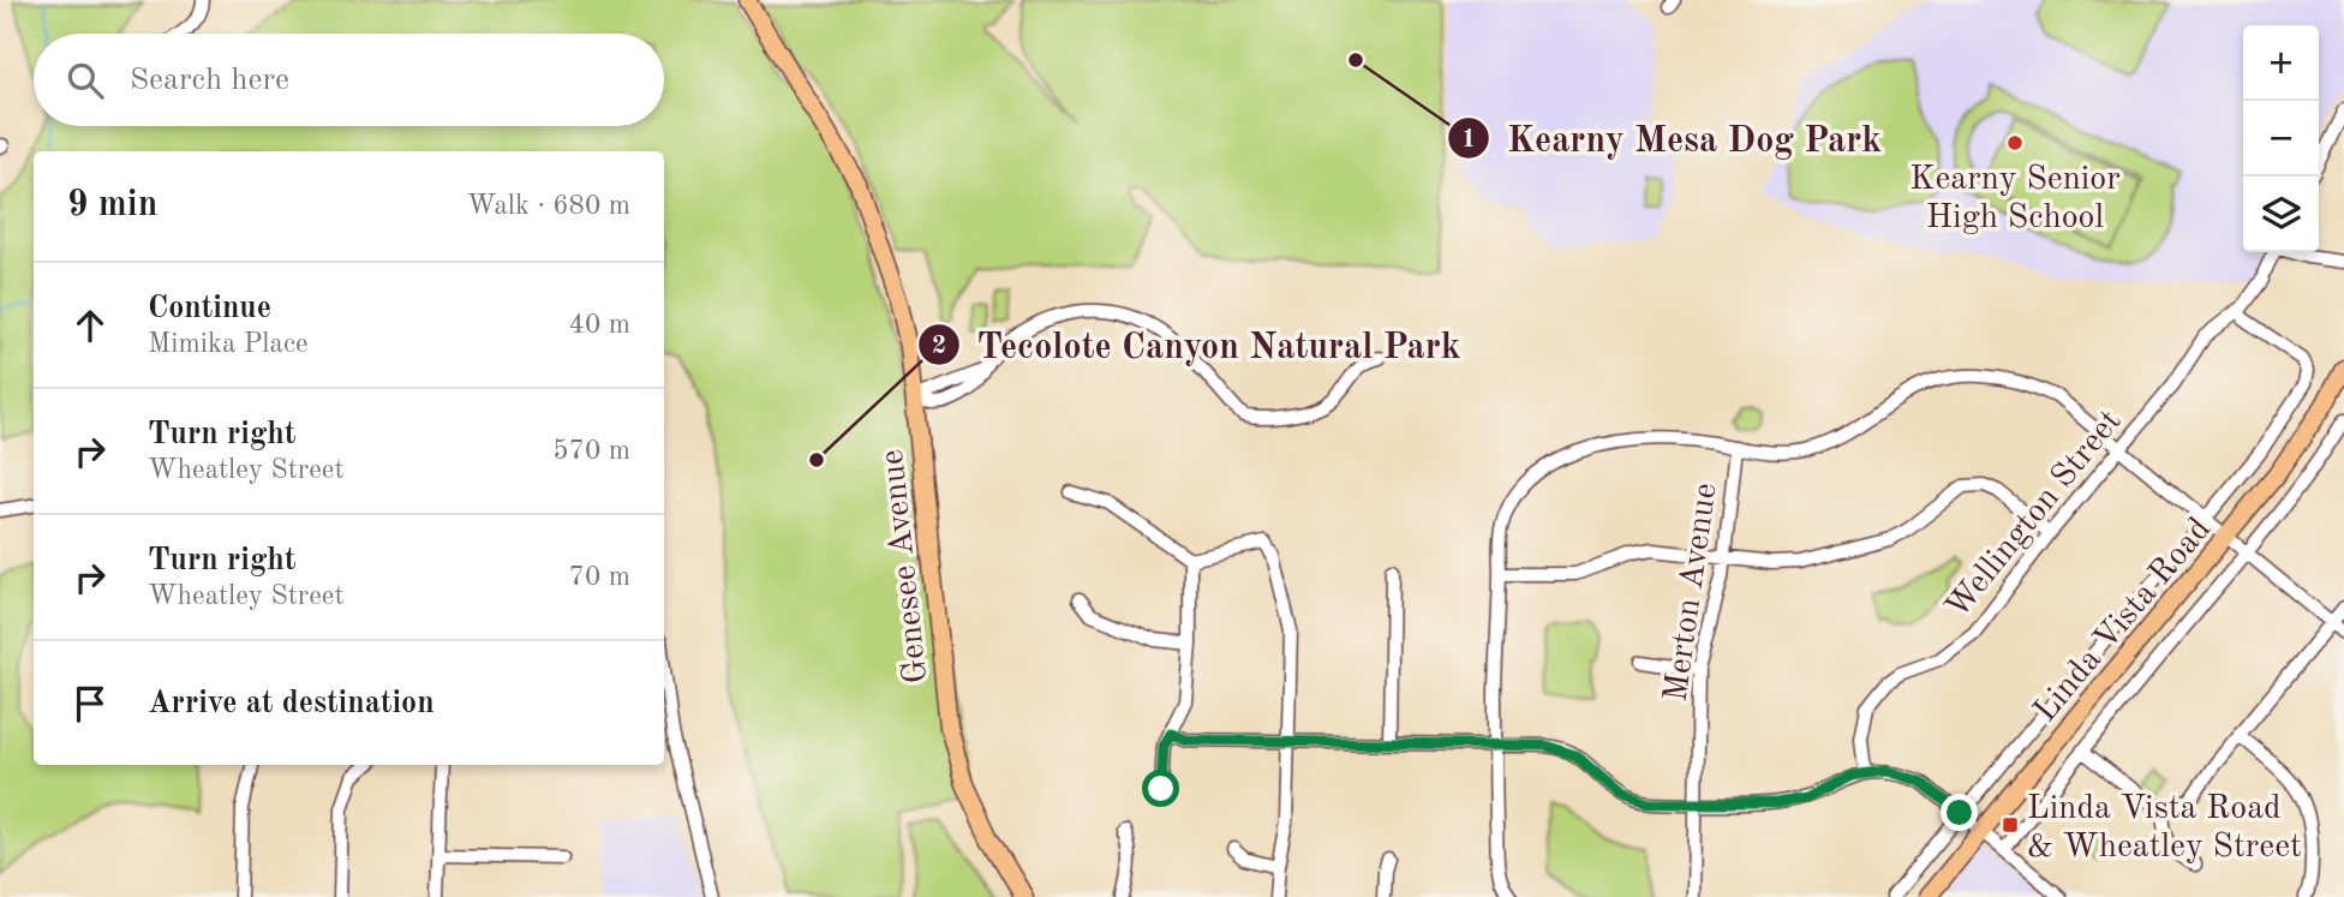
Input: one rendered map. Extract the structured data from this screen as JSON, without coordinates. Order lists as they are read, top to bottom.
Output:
{
  "streets": {
    "main road": ["Genesee Avenue", "Linda Vista Road"],
    "street": ["Wellington Street", "Merton Avenue"]
  },
  "crossings": [
    ["Wellington Street", "Linda Vista Road"]
  ],
  "places": {
    "other": ["Kearny Mesa Dog Park", "Kearny Senior High School", "Tecolote Canyon Natural Park"],
    "transit": ["Linda Vista Road & Wheatley Street"]
  },
  "page": {
    "map_buttons": ["+", "−"],
    "search": "Search here",
    "heading": ["9 min", "Walk · 680 m"],
    "list": [
      ["Continue", "Mimika Place", "40 m"],
      ["Turn right", "Wheatley Street", "570 m"],
      ["Turn right", "Wheatley Street", "70 m"],
      "Arrive at destination"
    ]
  }
}
